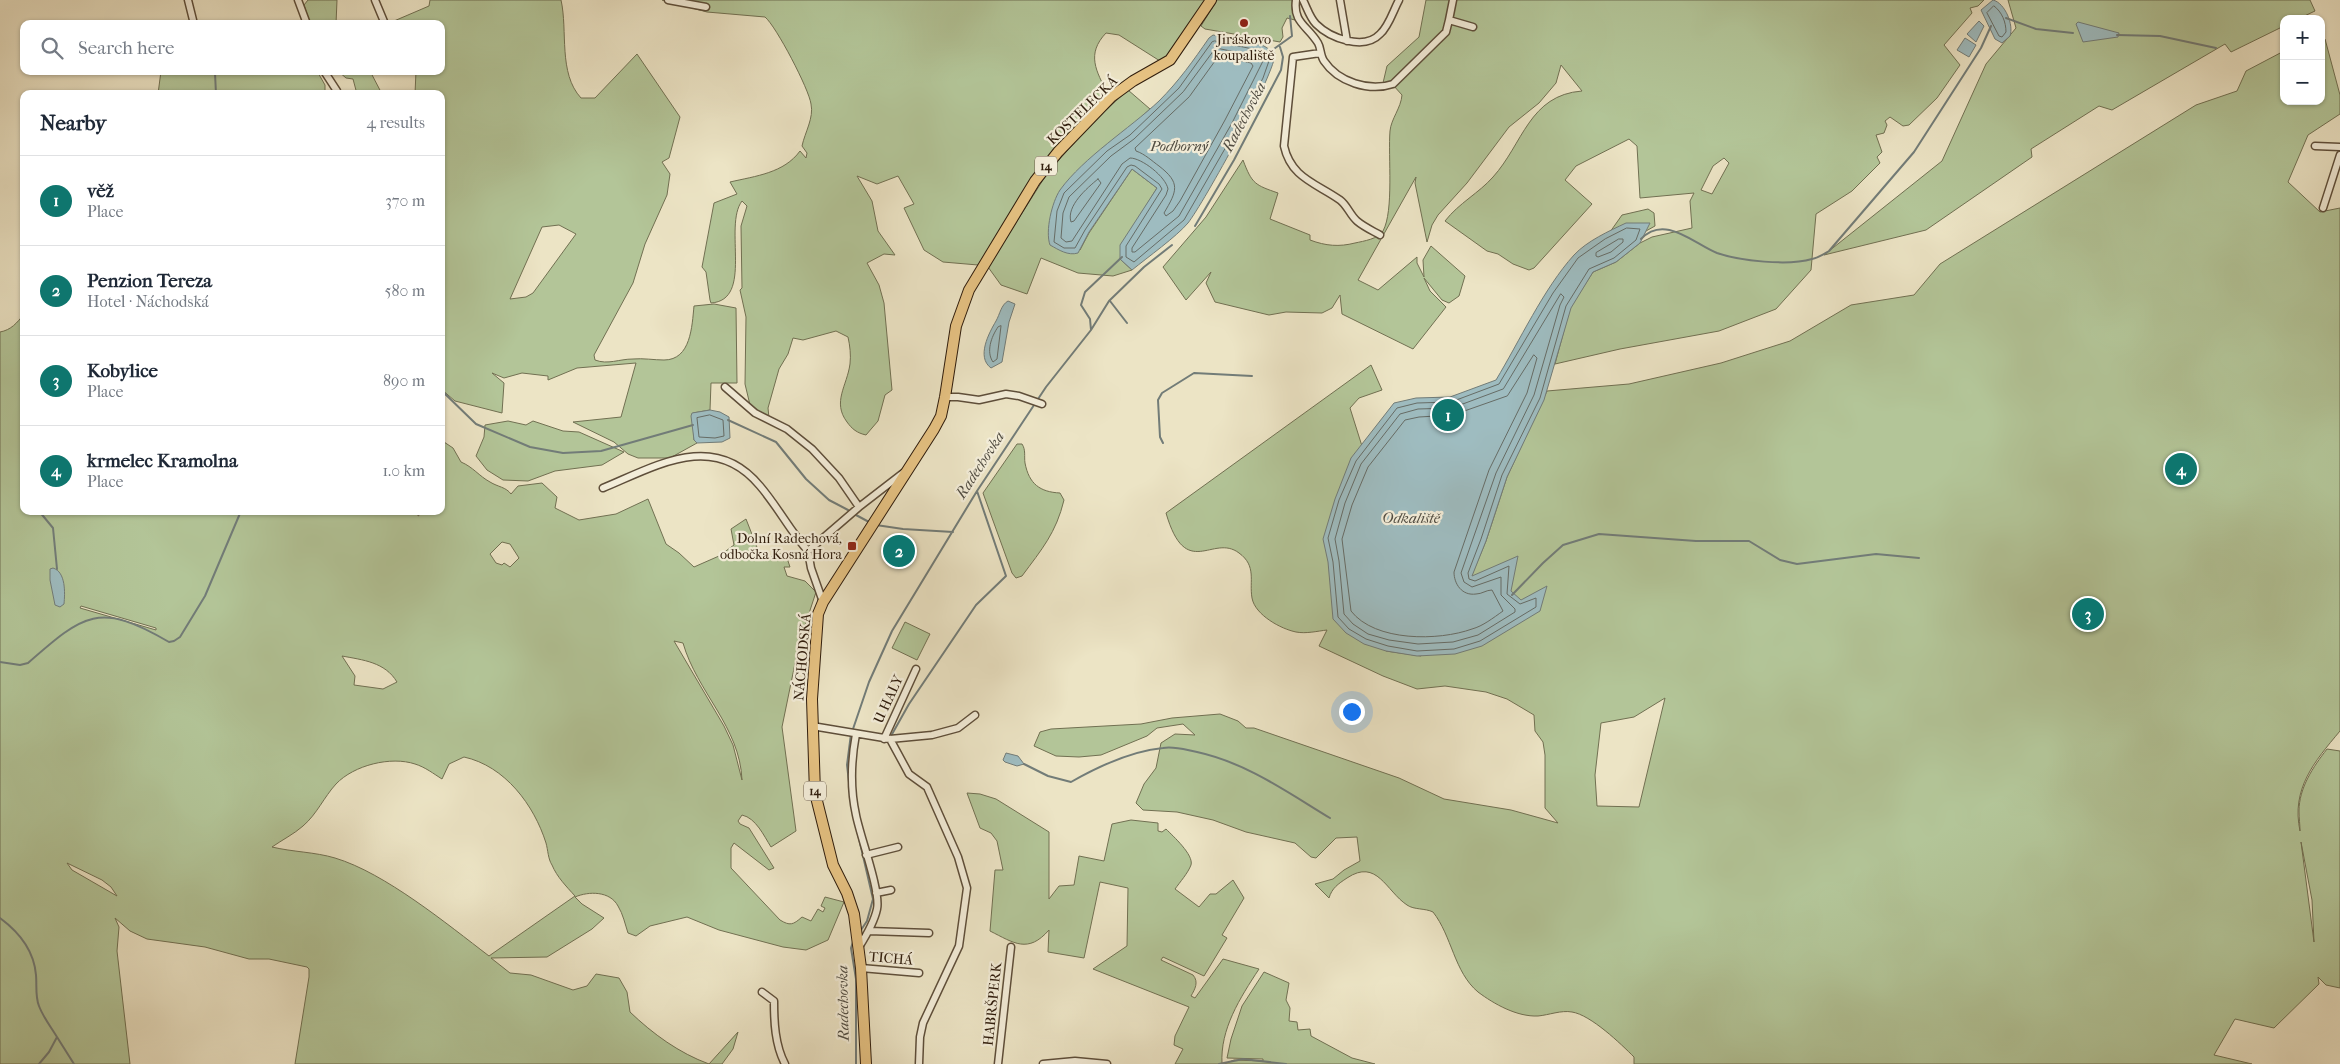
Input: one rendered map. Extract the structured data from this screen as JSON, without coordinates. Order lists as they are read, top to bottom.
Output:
{
  "streets": {
    "main road": ["KOSTELECKÁ", "14", "NÁCHODSKÁ"],
    "street": ["U HALY", "TICHÁ", "HABRŠPERK"]
  },
  "crossings": [
    ["KOSTELECKÁ", "NÁCHODSKÁ"],
    ["NÁCHODSKÁ", "TICHÁ"]
  ],
  "water": ["Radechovka", "Podborný", "Odkaliště"],
  "places": {
    "other": ["Jiráskovo koupaliště"],
    "transit": ["Dolní Radechová, odbočka Kosná Hora"]
  },
  "page": {
    "map_buttons": ["+", "−"],
    "search": "Search here",
    "heading": ["Nearby", "4 results"],
    "list": [
      {
        "mark": "1",
        "name": "věž",
        "note": "Place",
        "value": "370 m"
      },
      {
        "mark": "2",
        "name": "Penzion Tereza",
        "note": "Hotel · Náchodská",
        "value": "580 m"
      },
      {
        "mark": "3",
        "name": "Kobylice",
        "note": "Place",
        "value": "890 m"
      },
      {
        "mark": "4",
        "name": "krmelec Kramolna",
        "note": "Place",
        "value": "1.0 km"
      }
    ],
    "pins": [
      "1",
      "4",
      "2",
      "3"
    ]
  }
}
